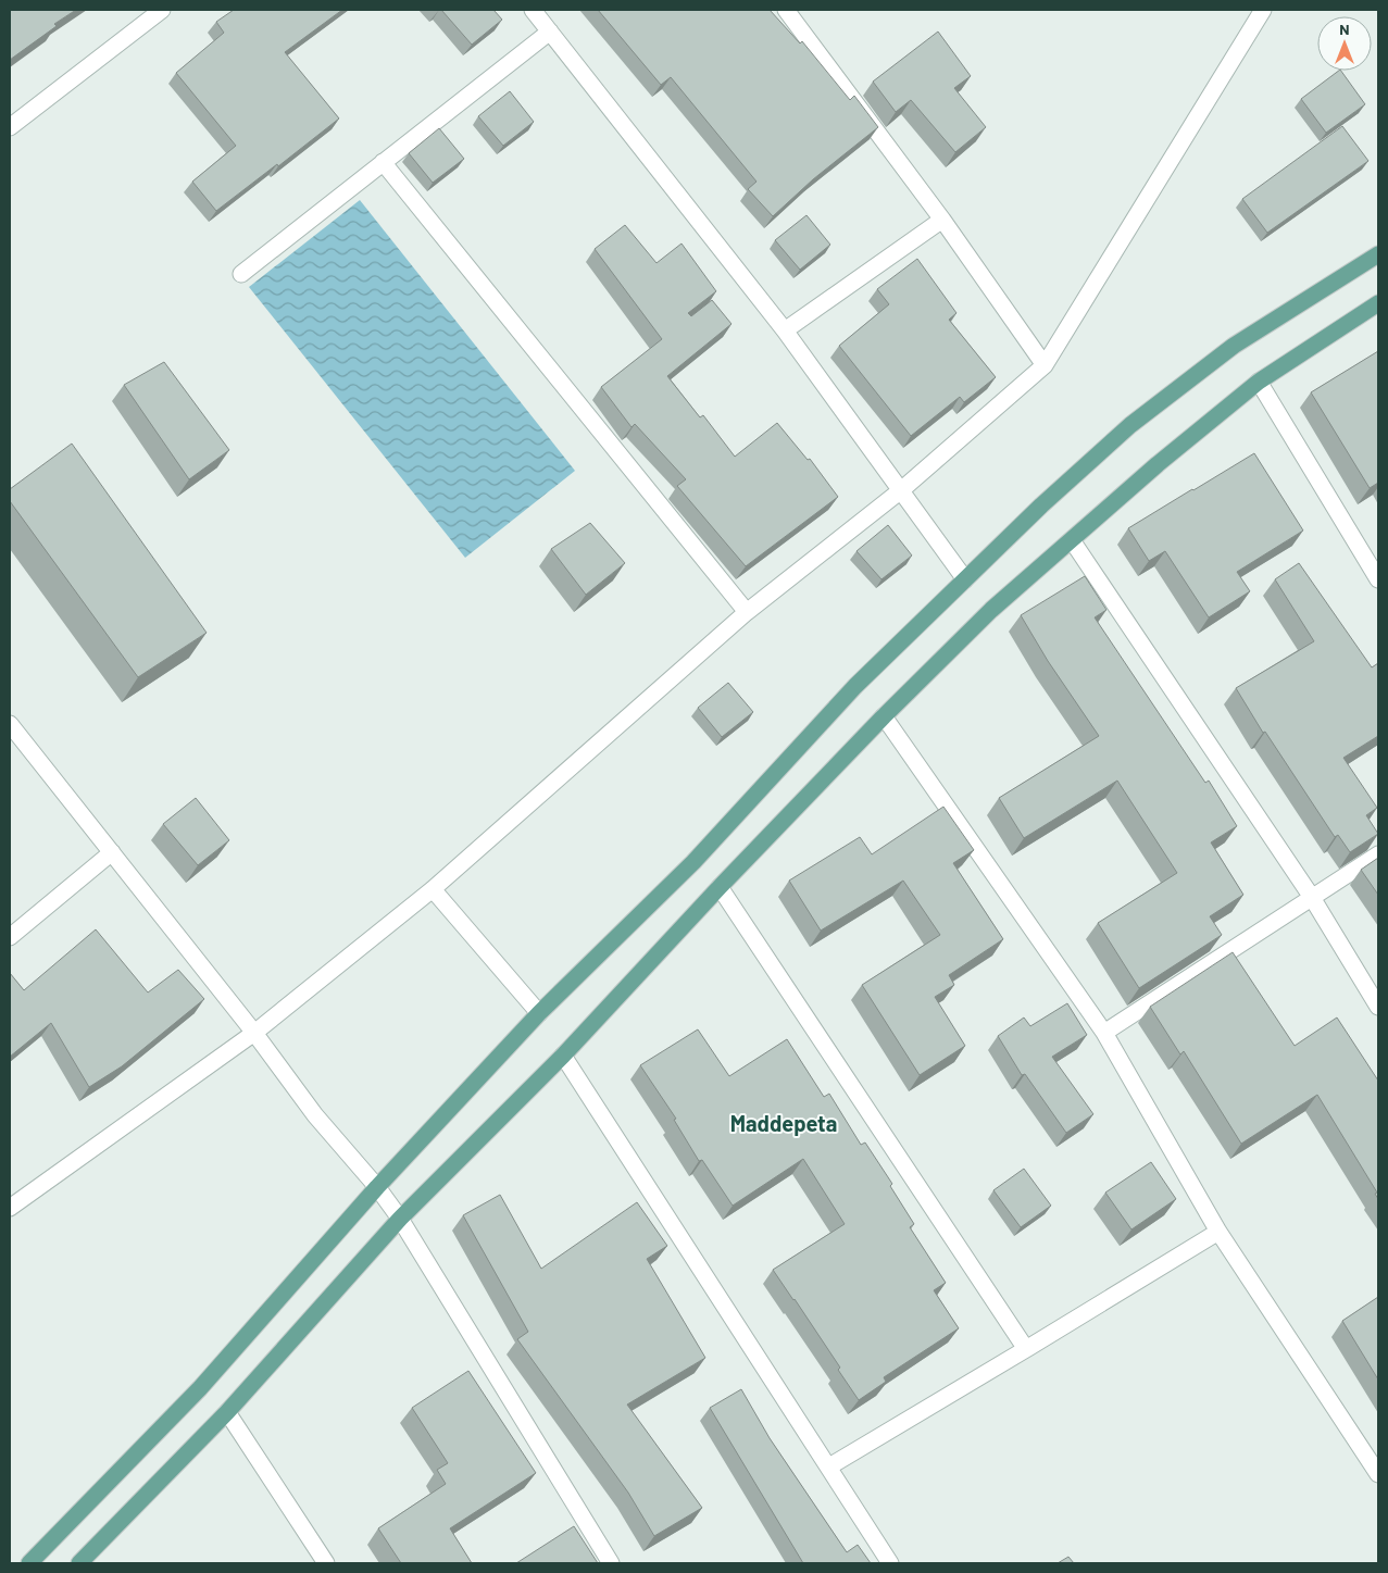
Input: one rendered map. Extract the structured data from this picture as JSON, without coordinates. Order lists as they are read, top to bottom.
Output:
{
  "districts": ["Maddepeta"],
  "north": "top"
}
